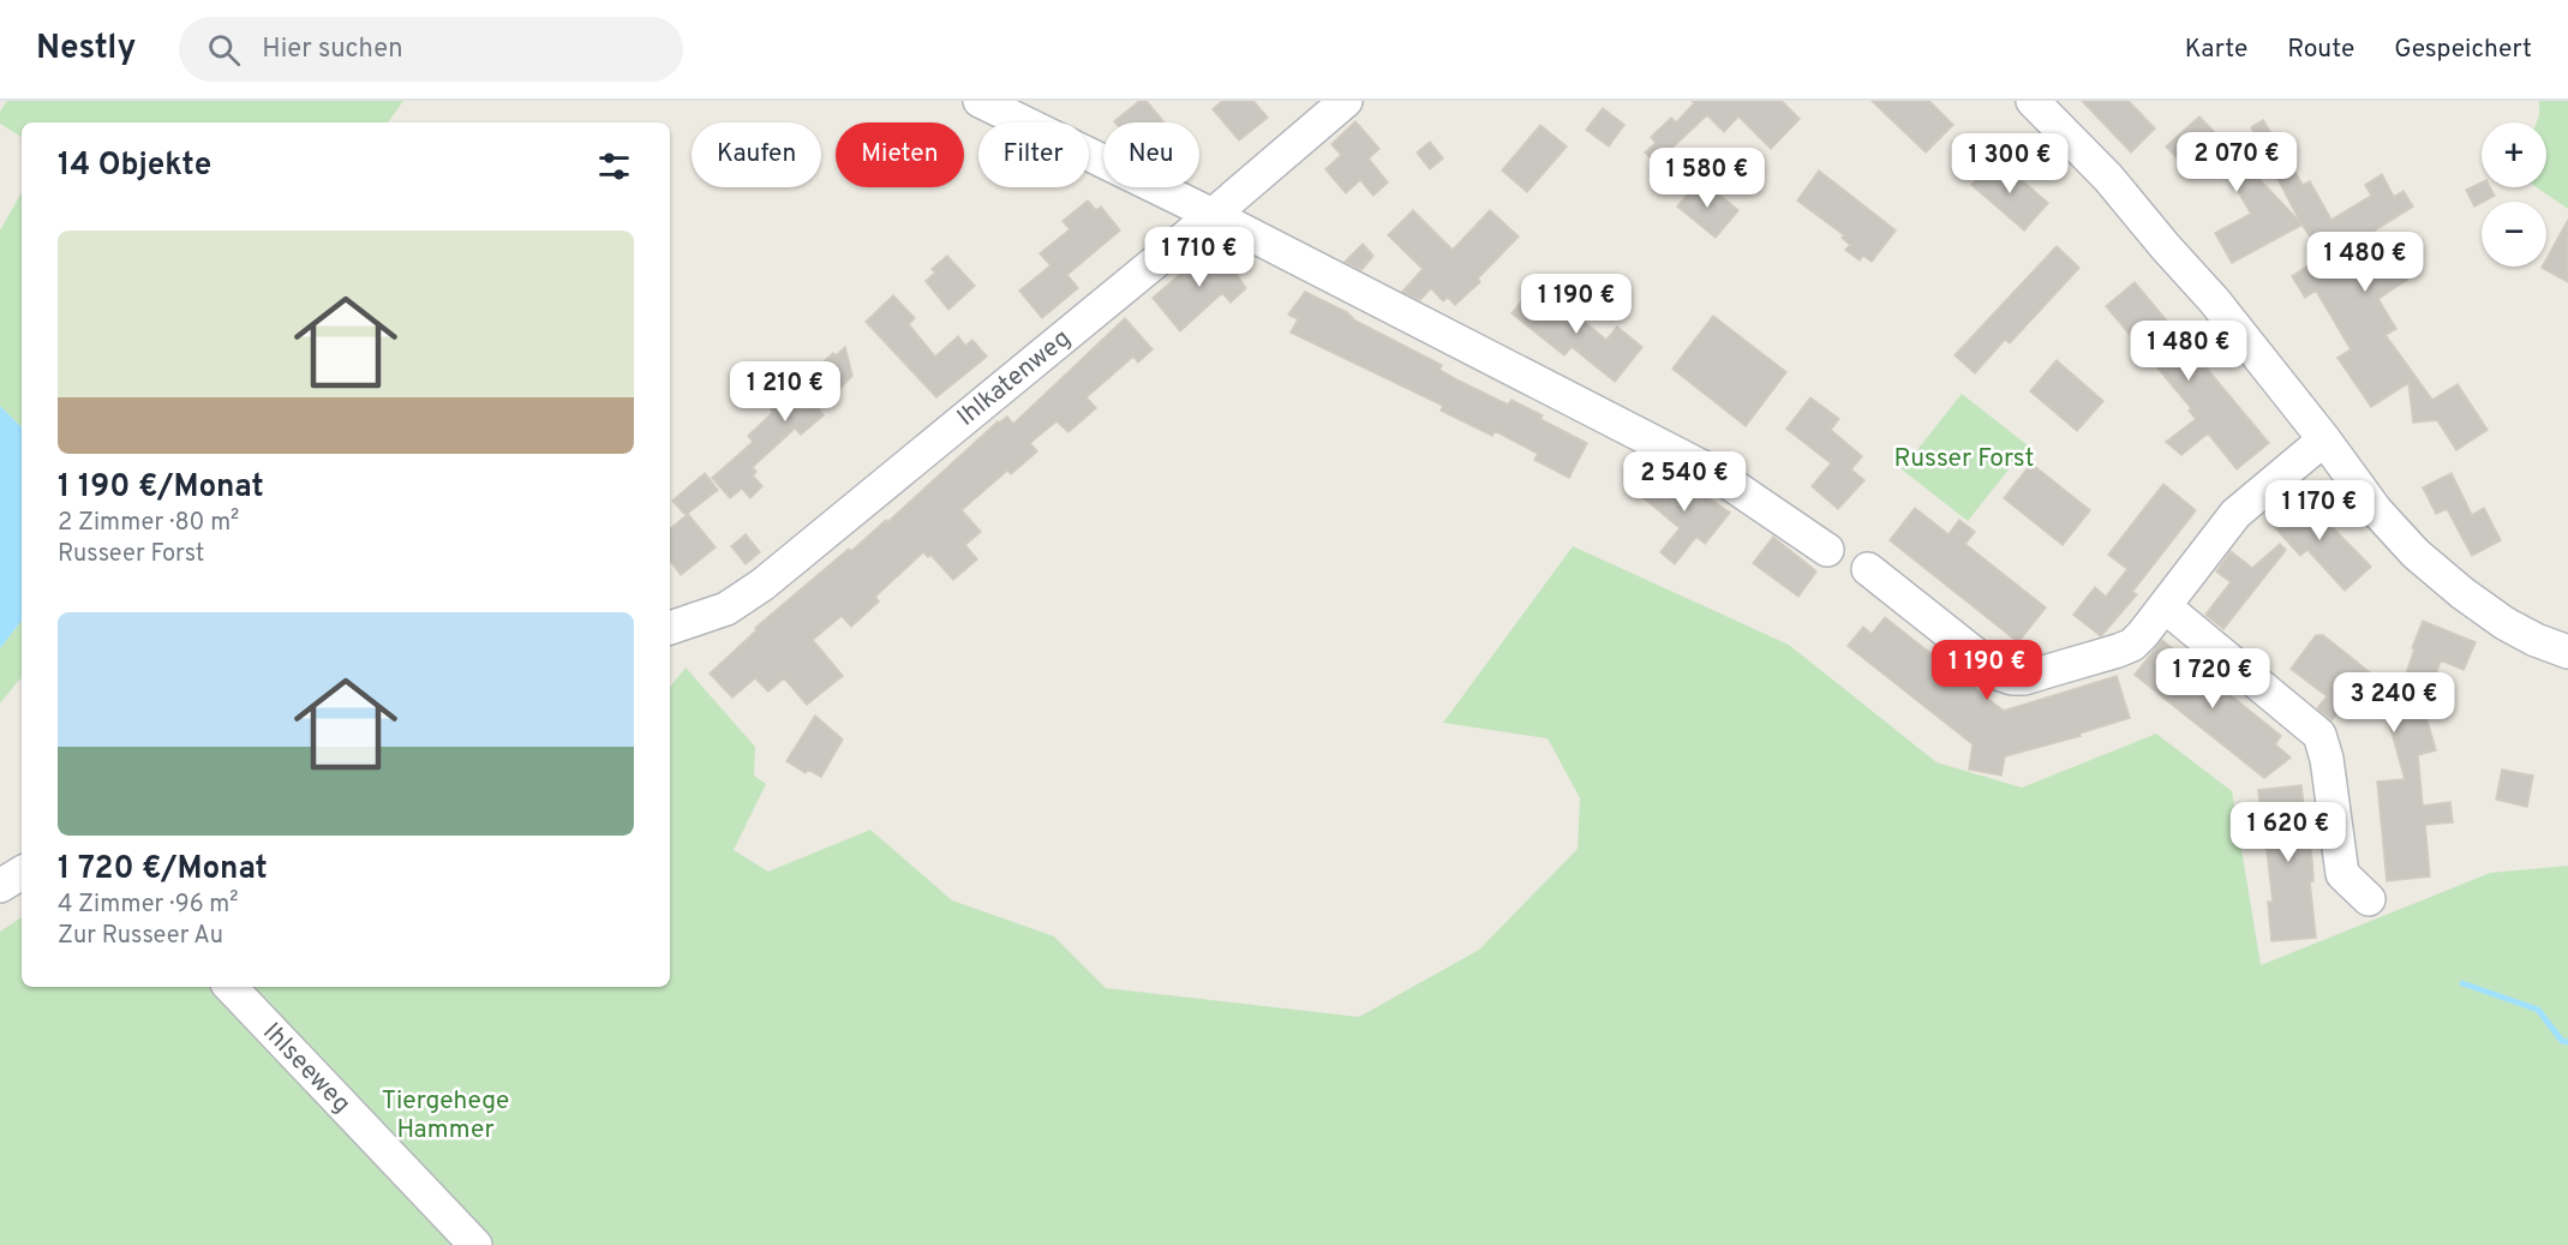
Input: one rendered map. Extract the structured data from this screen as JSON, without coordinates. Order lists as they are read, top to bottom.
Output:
{
  "streets": {
    "street": ["Ihlkatenweg", "Ihlseeweg"]
  },
  "parks": ["Russer Forst", "Tiergehege Hammer"],
  "page": {
    "header": "Nestly",
    "search": "Hier suchen",
    "nav": ["Karte", "Route", "Gespeichert"],
    "map_buttons": ["+", "−"],
    "chip": [
      "Kaufen",
      "Mieten",
      "Filter",
      "Neu"
    ],
    "heading": "14 Objekte",
    "price": [
      "2 070 €",
      "1 300 €",
      "1 580 €",
      "1 710 €",
      "1 480 €",
      "1 190 €",
      "1 480 €",
      "1 210 €",
      "2 540 €",
      "1 170 €",
      "1 190 €",
      "1 720 €",
      "3 240 €",
      "1 620 €"
    ],
    "list": [
      {
        "name": "1 190 €/Monat",
        "note": "2 Zimmer · 80 m² · Russeer Forst"
      },
      {
        "name": "1 720 €/Monat",
        "note": "4 Zimmer · 96 m² · Zur Russeer Au"
      }
    ]
  }
}
